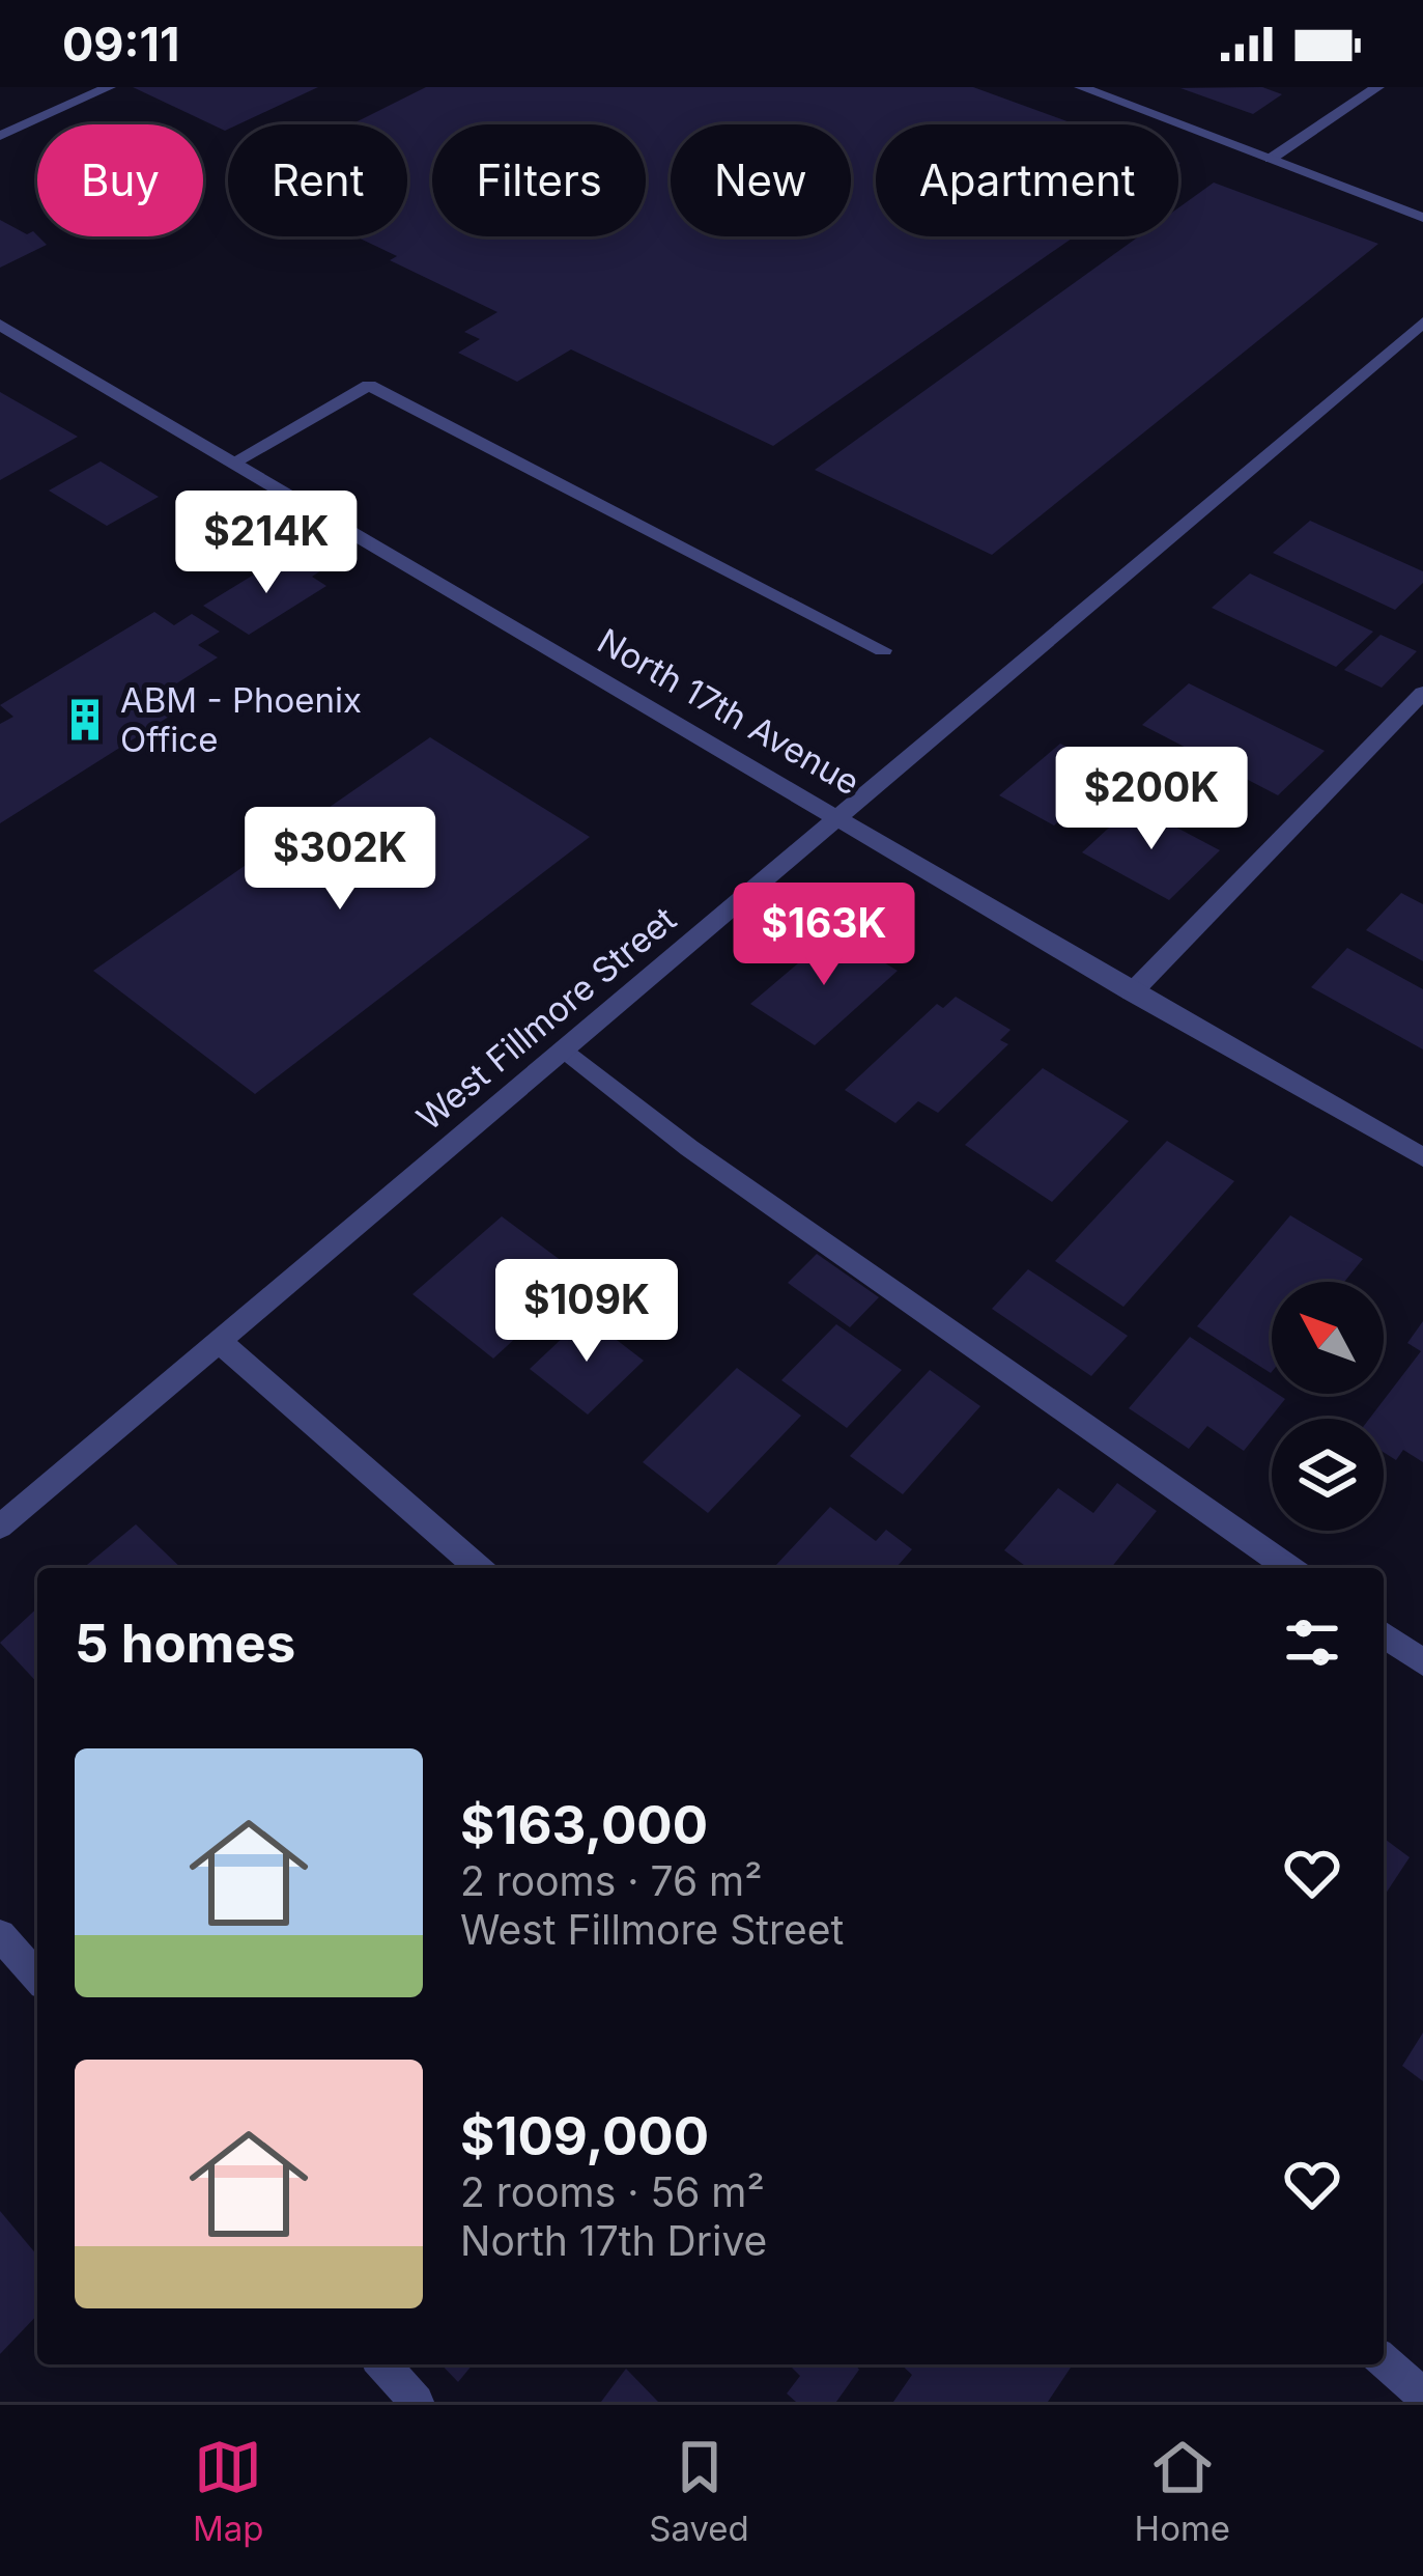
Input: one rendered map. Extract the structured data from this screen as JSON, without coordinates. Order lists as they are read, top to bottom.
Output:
{
  "streets": {
    "street": ["North 17th Avenue", "West Fillmore Street"]
  },
  "crossings": [
    ["North 17th Avenue", "West Fillmore Street"]
  ],
  "places": {
    "building": ["ABM - Phoenix Office"]
  },
  "north": "top left",
  "page": {
    "status": "09:11",
    "chip": [
      "Buy",
      "Rent",
      "Filters",
      "New",
      "Apartment"
    ],
    "price": [
      "$214K",
      "$200K",
      "$302K",
      "$163K",
      "$109K"
    ],
    "heading": "5 homes",
    "list": [
      {
        "name": "$163,000",
        "note": "2 rooms · 76 m² · West Fillmore Street"
      },
      {
        "name": "$109,000",
        "note": "2 rooms · 56 m² · North 17th Drive"
      }
    ],
    "tabs": ["Map", "Saved", "Home"]
  }
}
